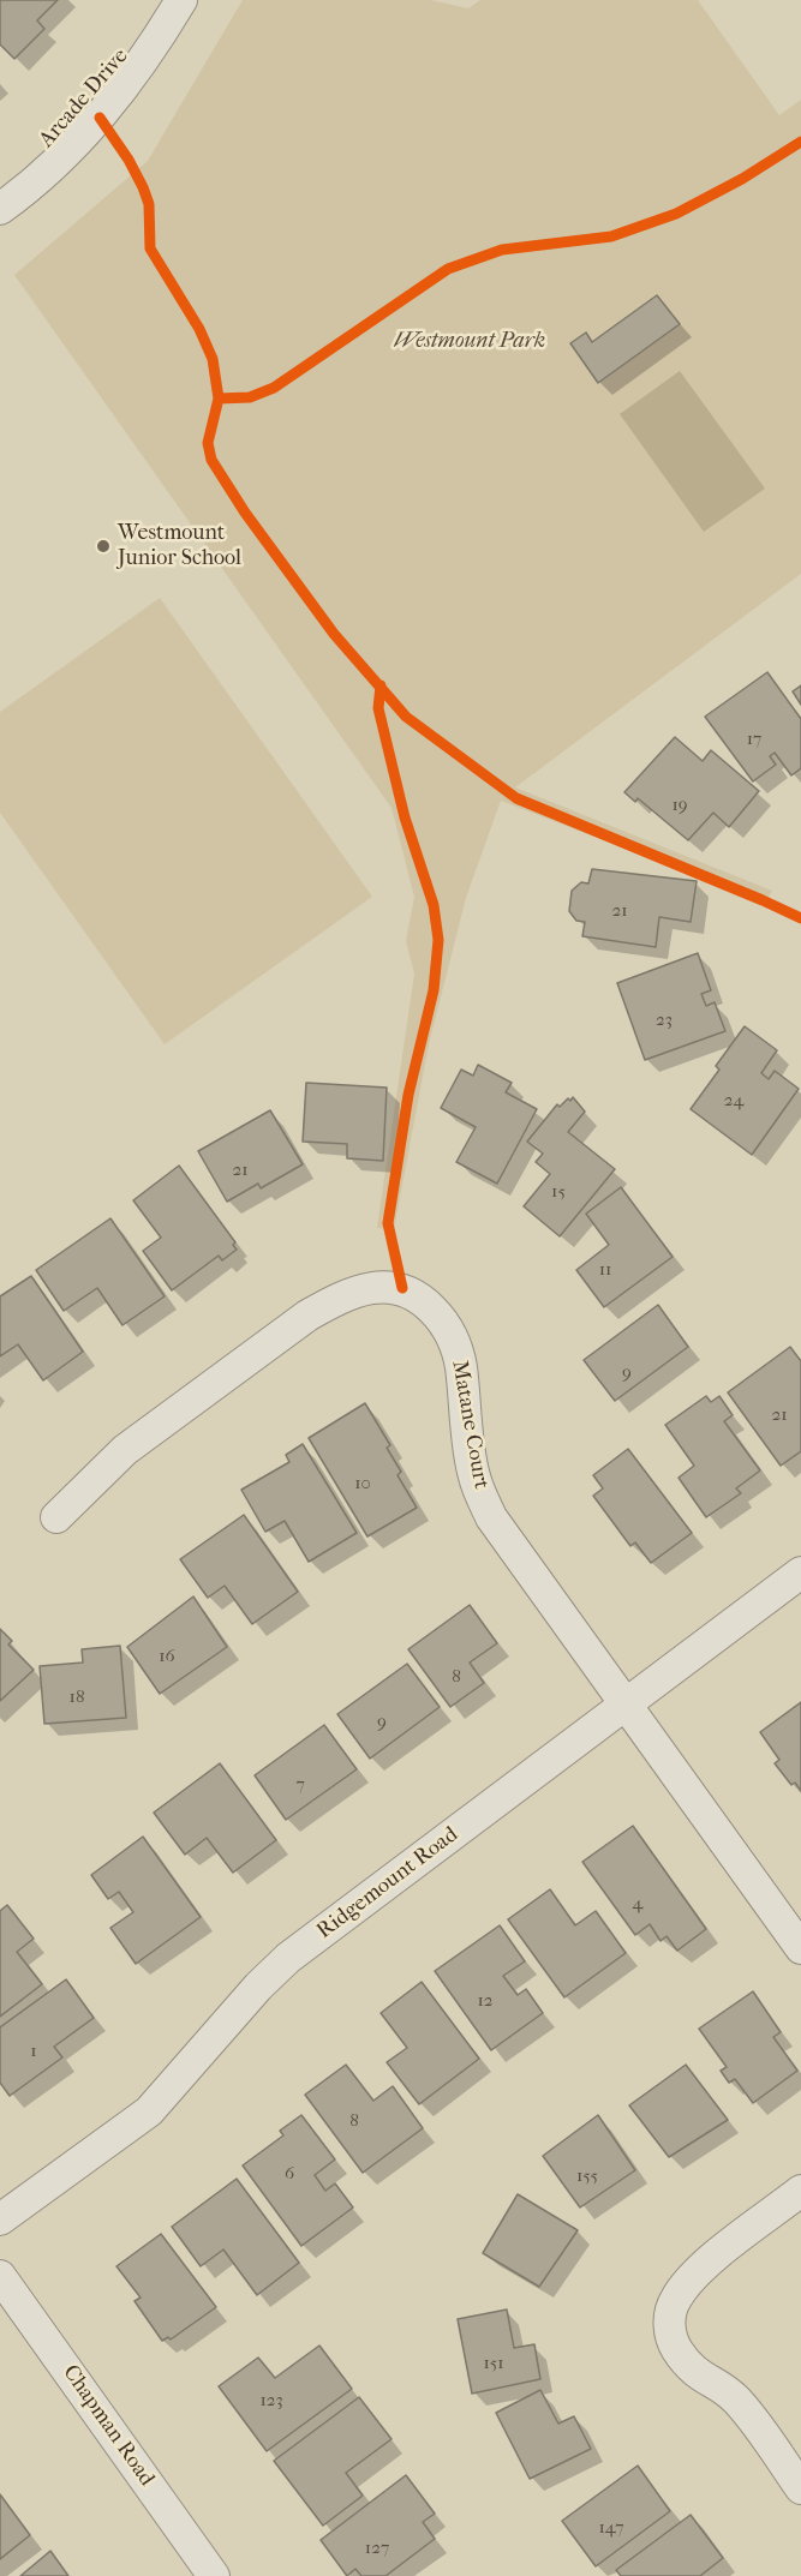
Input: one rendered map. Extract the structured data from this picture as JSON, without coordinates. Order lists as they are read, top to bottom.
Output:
{
  "streets": {
    "street": [
      "Arcade Drive",
      "Matane Court",
      "Ridgemount Road",
      "Chapman Road"
    ]
  },
  "crossings": [
    ["Matane Court", "Ridgemount Road"]
  ],
  "parks": ["Westmount Park"],
  "places": ["Westmount Junior School"],
  "house_numbers": [
    "17",
    "19",
    "21",
    "23",
    "24",
    "21",
    "15",
    "11",
    "9",
    "21",
    "10",
    "16",
    "8",
    "18",
    "9",
    "7",
    "4",
    "12",
    "1",
    "8",
    "6",
    "155",
    "151",
    "123",
    "147",
    "127"
  ]
}
